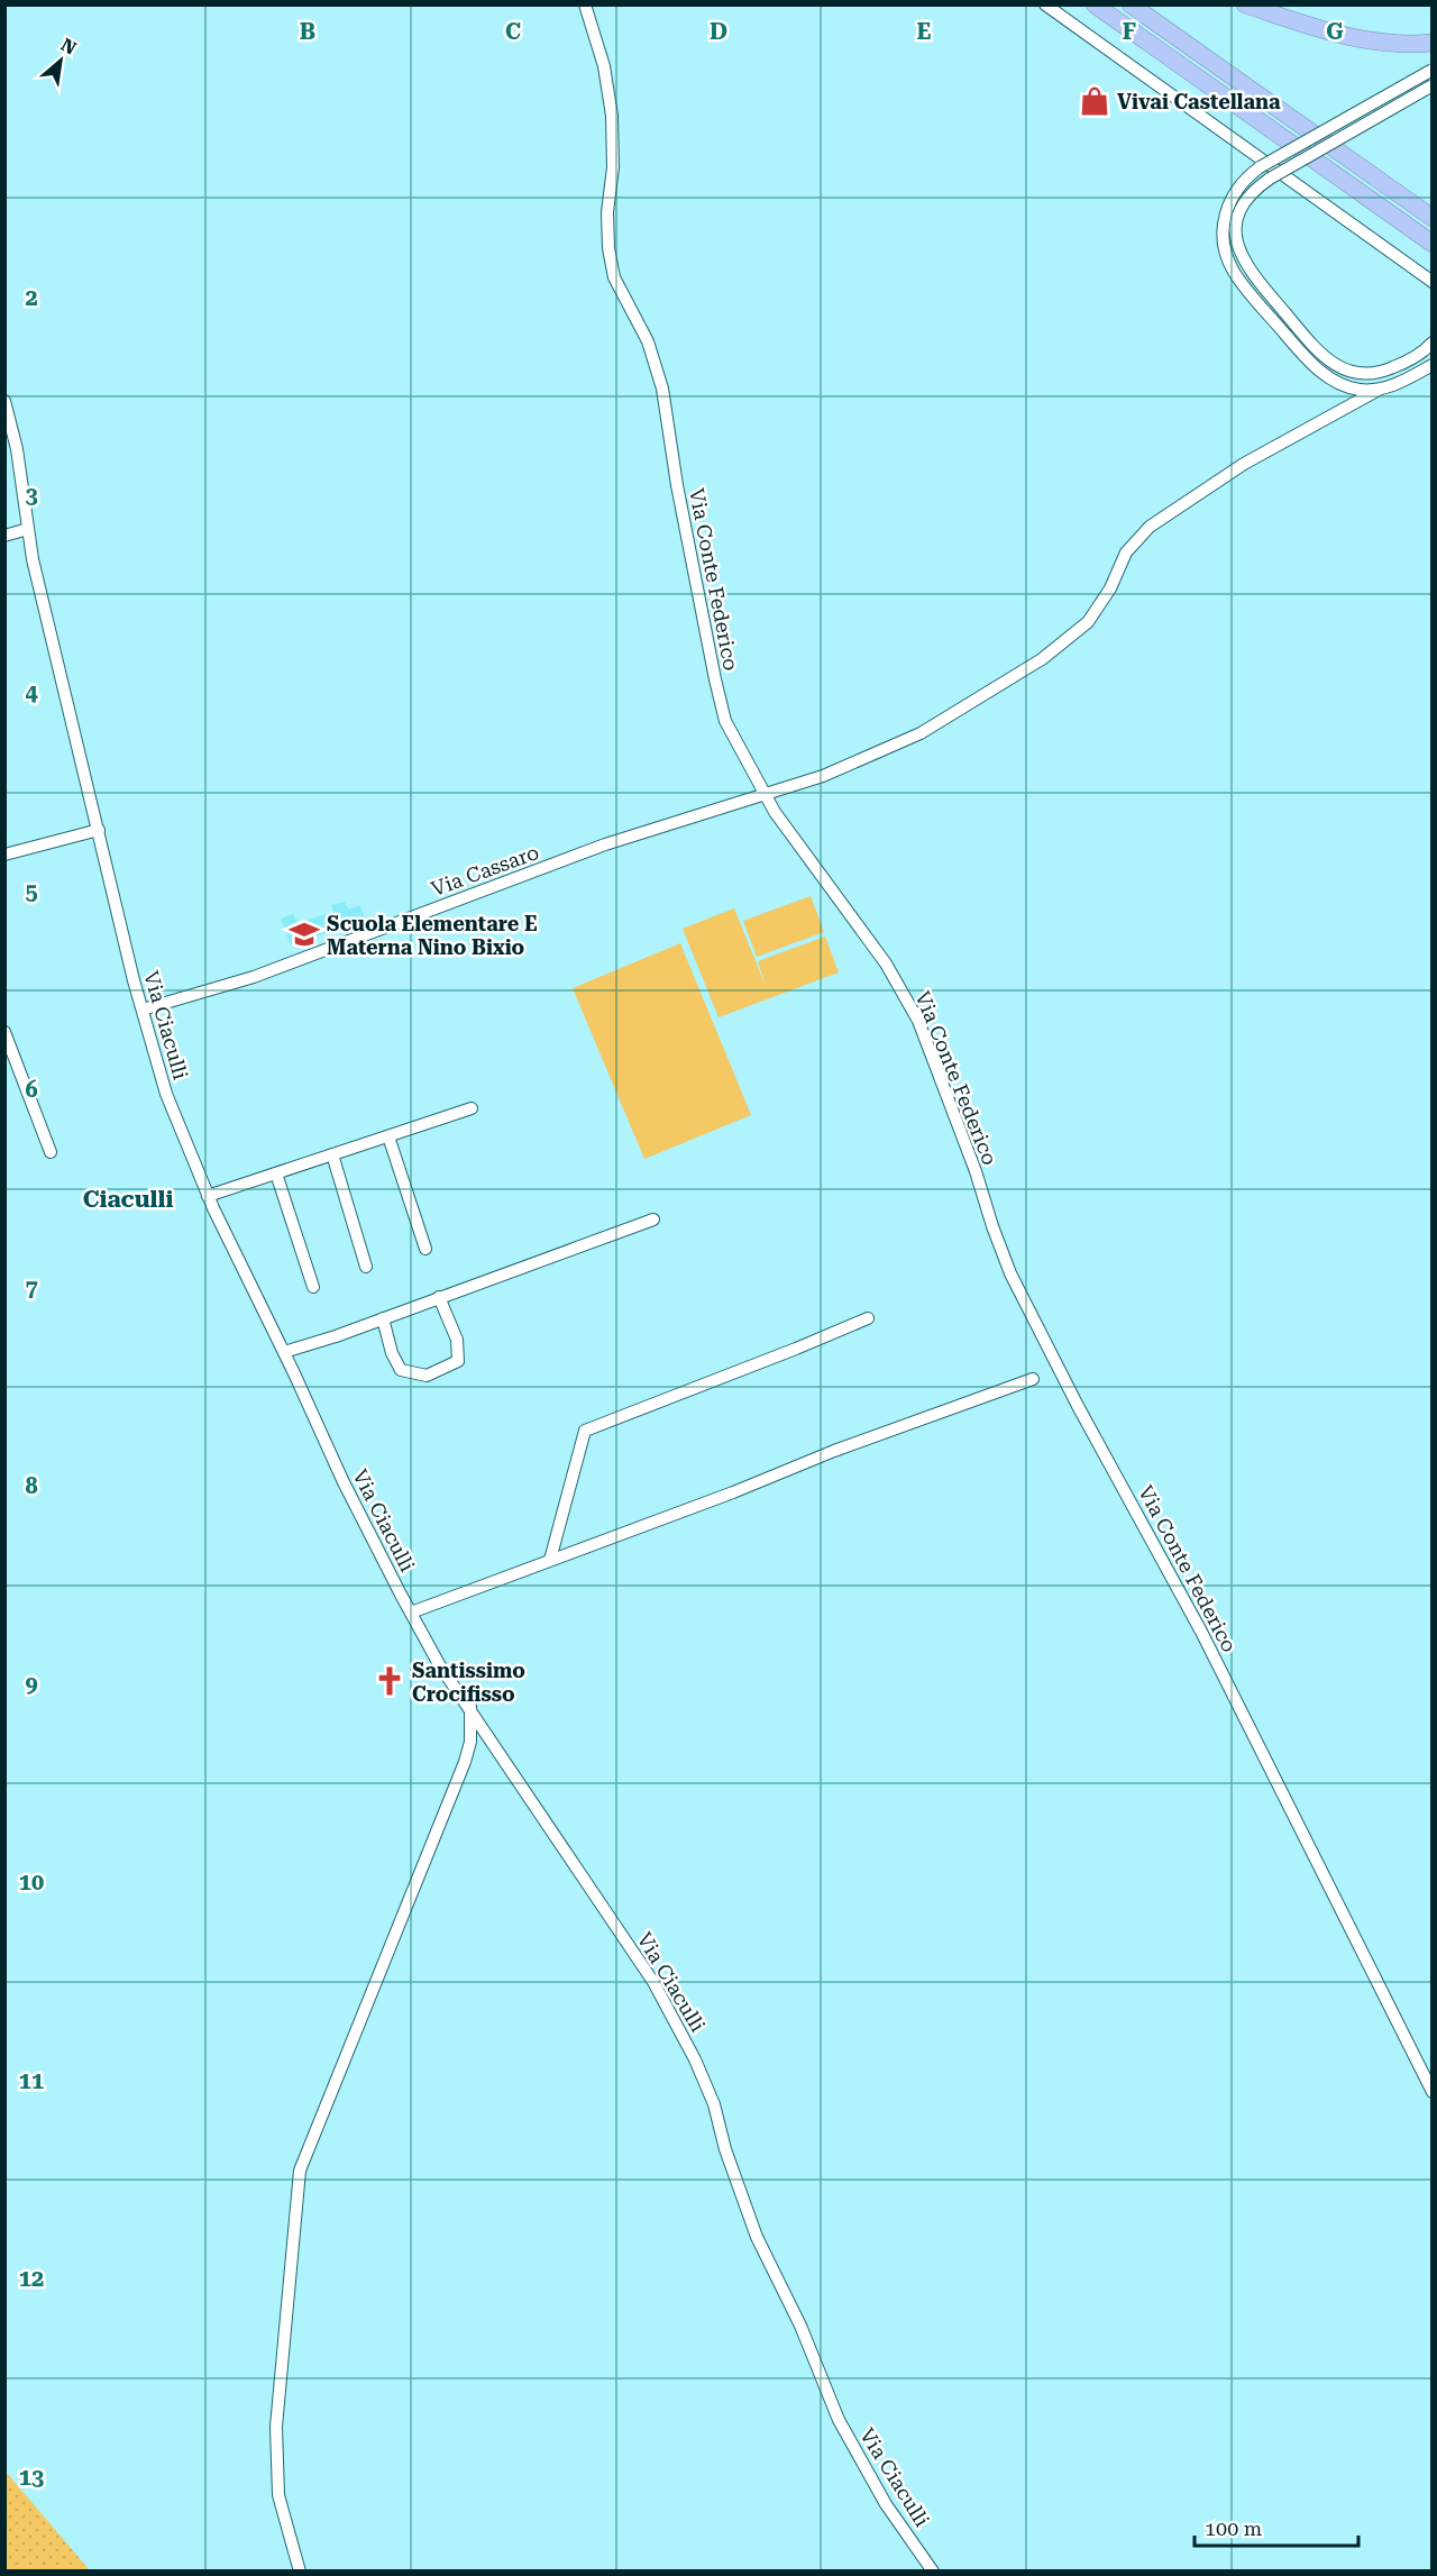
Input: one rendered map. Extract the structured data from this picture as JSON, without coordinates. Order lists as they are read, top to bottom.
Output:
{
  "streets": {
    "street": ["Via Conte Federico", "Via Cassaro", "Via Ciaculli"]
  },
  "crossings": [
    ["Via Conte Federico", "Via Cassaro"],
    ["Via Cassaro", "Via Ciaculli"]
  ],
  "districts": ["Ciaculli"],
  "places": {
    "shop": ["Vivai Castellana"],
    "school or university": ["Scuola Elementare E Materna Nino Bixio"],
    "church": ["Santissimo Crocifisso"]
  },
  "scale_bar": "100 m",
  "north": "top right",
  "grid": {
    "columns": [
      "B",
      "C",
      "D",
      "E",
      "F",
      "G"
    ],
    "rows": [
      "2",
      "3",
      "4",
      "5",
      "6",
      "7",
      "8",
      "9",
      "10",
      "11",
      "12",
      "13"
    ]
  }
}
